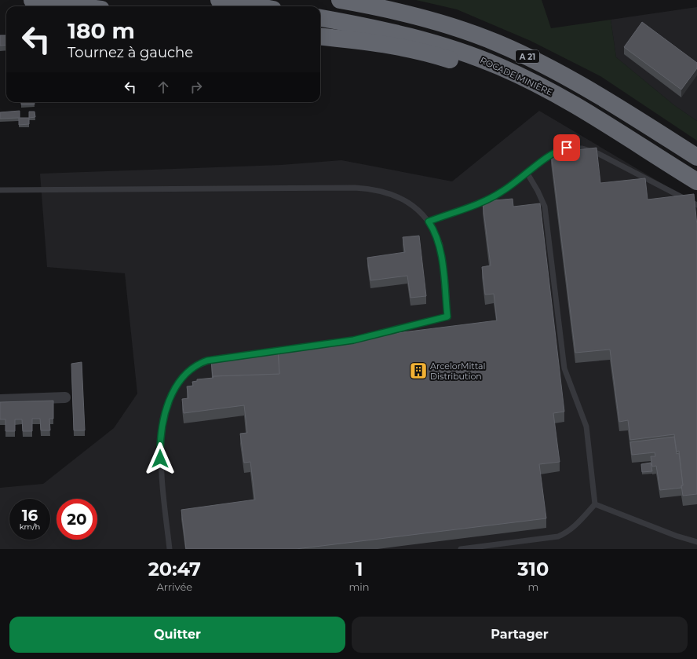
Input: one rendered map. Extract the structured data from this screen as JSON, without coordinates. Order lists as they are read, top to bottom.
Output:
{
  "streets": {
    "highway": ["A 21", "ROCADE MINIÈRE"]
  },
  "places": {
    "building": ["ArcelorMittal Distribution"]
  },
  "page": {
    "turn": ["180 m", "Tournez à gauche"],
    "speed": "16 km/h",
    "limit": "20",
    "eta": [
      "20:47",
      "Arrivée",
      "1",
      "min",
      "310",
      "m"
    ],
    "buttons": ["Quitter", "Partager"]
  }
}
